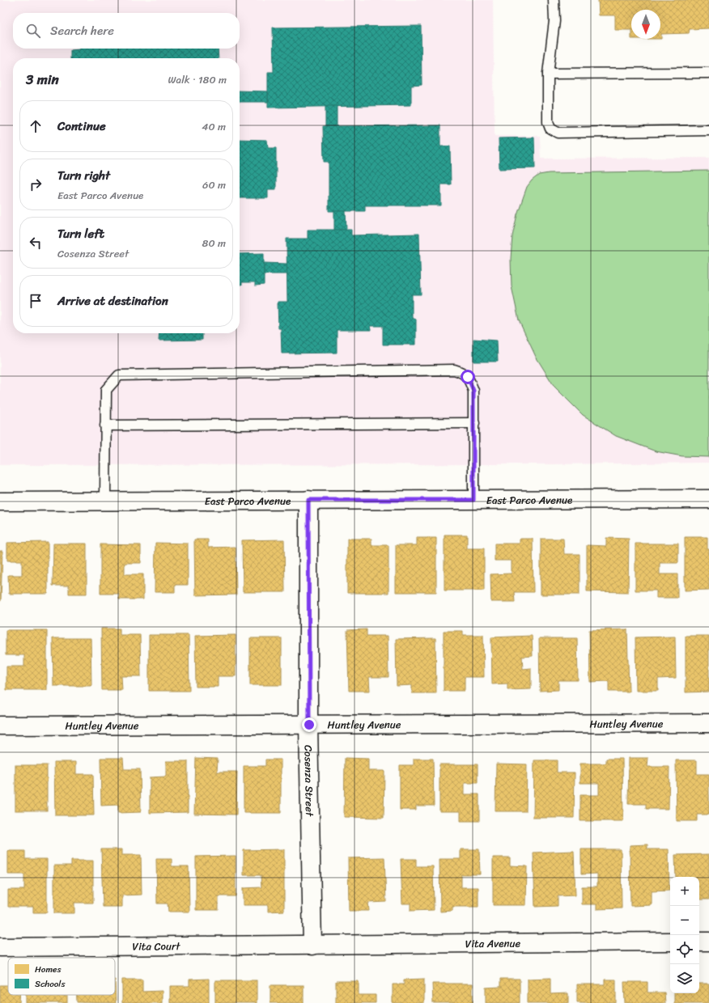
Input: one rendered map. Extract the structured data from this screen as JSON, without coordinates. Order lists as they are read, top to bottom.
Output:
{
  "streets": {
    "street": [
      "East Parco Avenue",
      "Huntley Avenue",
      "Cosenza Street",
      "Vita Avenue",
      "Vita Court"
    ]
  },
  "crossings": [
    ["East Parco Avenue", "Cosenza Street"],
    ["Huntley Avenue", "Cosenza Street"],
    ["Cosenza Street", "Vita Avenue"],
    ["Cosenza Street", "Vita Court"],
    ["Vita Avenue", "Vita Court"]
  ],
  "legend": ["Homes", "Schools"],
  "north": "bottom",
  "page": {
    "search": "Search here",
    "heading": ["3 min", "Walk · 180 m"],
    "list": [
      ["Continue", "40 m"],
      ["Turn right", "East Parco Avenue", "60 m"],
      ["Turn left", "Cosenza Street", "80 m"],
      "Arrive at destination"
    ],
    "map_buttons": ["+", "−"]
  }
}
